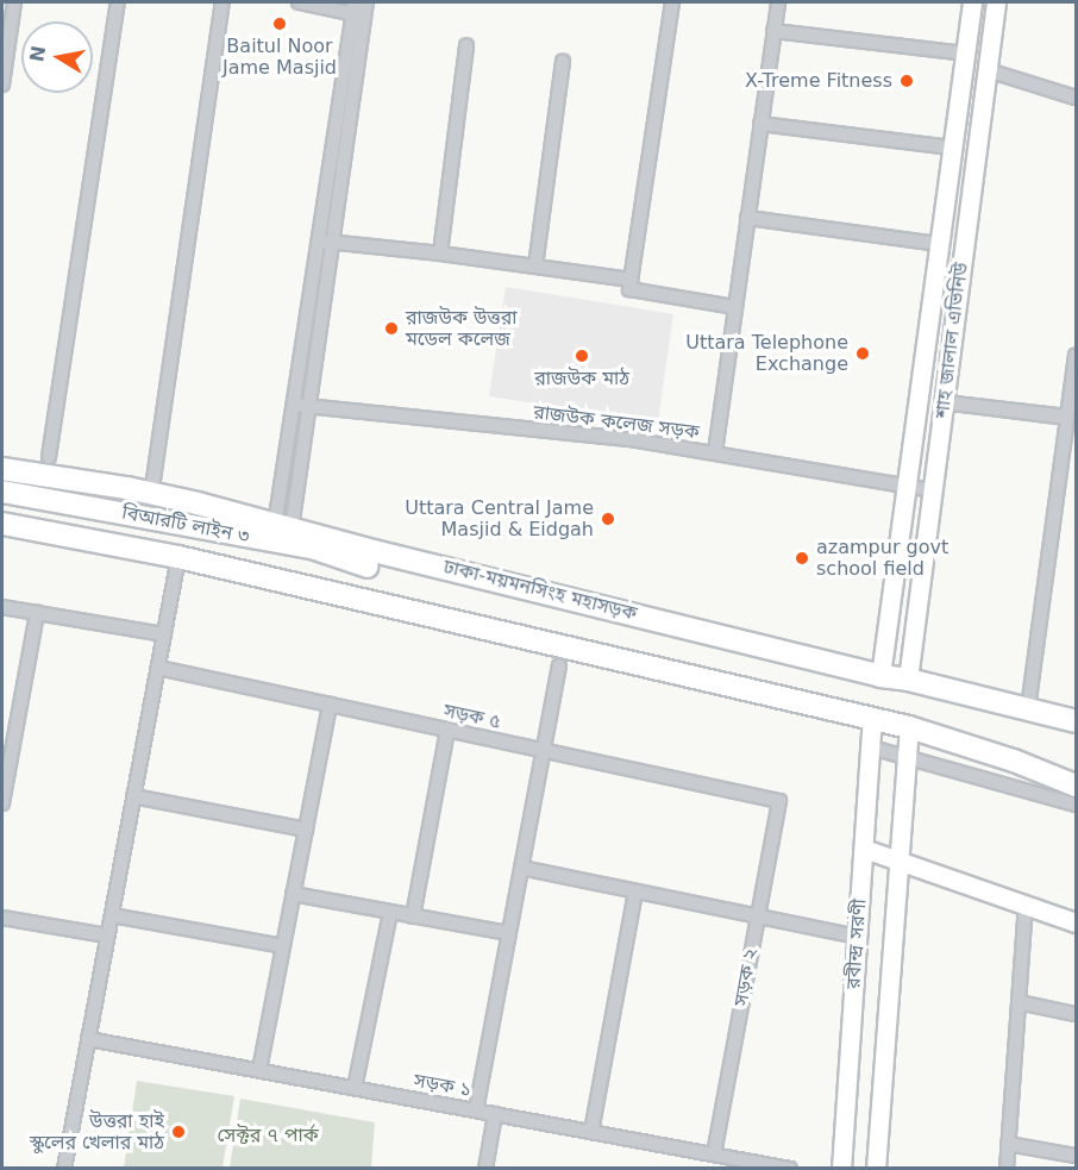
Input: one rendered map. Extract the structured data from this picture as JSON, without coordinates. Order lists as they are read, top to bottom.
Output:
{
  "streets": {
    "highway": ["বিআরটি লাইন ৩", "ঢাকা-ময়মনসিংহ মহাসড়ক"],
    "main road": ["শাহ জালাল এভিনিউ", "রবীন্দ্র সরণী"],
    "street": [
      "রাজউক কলেজ সড়ক",
      "সড়ক ৫",
      "সড়ক ২",
      "সড়ক ১"
    ]
  },
  "crossings": [
    ["শাহ জালাল এভিনিউ", "রাজউক কলেজ সড়ক"],
    ["শাহ জালাল এভিনিউ", "ঢাকা-ময়মনসিংহ মহাসড়ক"],
    ["বিআরটি লাইন ৩", "ঢাকা-ময়মনসিংহ মহাসড়ক"],
    ["সড়ক ৫", "সড়ক ২"],
    ["সড়ক ২", "সড়ক ১"]
  ],
  "parks": ["সেক্টর ৭ পার্ক"],
  "places": [
    "Baitul Noor Jame Masjid",
    "X-Treme Fitness",
    "রাজউক উত্তরা মডেল কলেজ",
    "Uttara Telephone Exchange",
    "রাজউক মাঠ",
    "Uttara Central Jame Masjid & Eidgah",
    "azampur govt school field",
    "উত্তরা হাই স্কুলের খেলার মাঠ"
  ],
  "north": "left"
}
